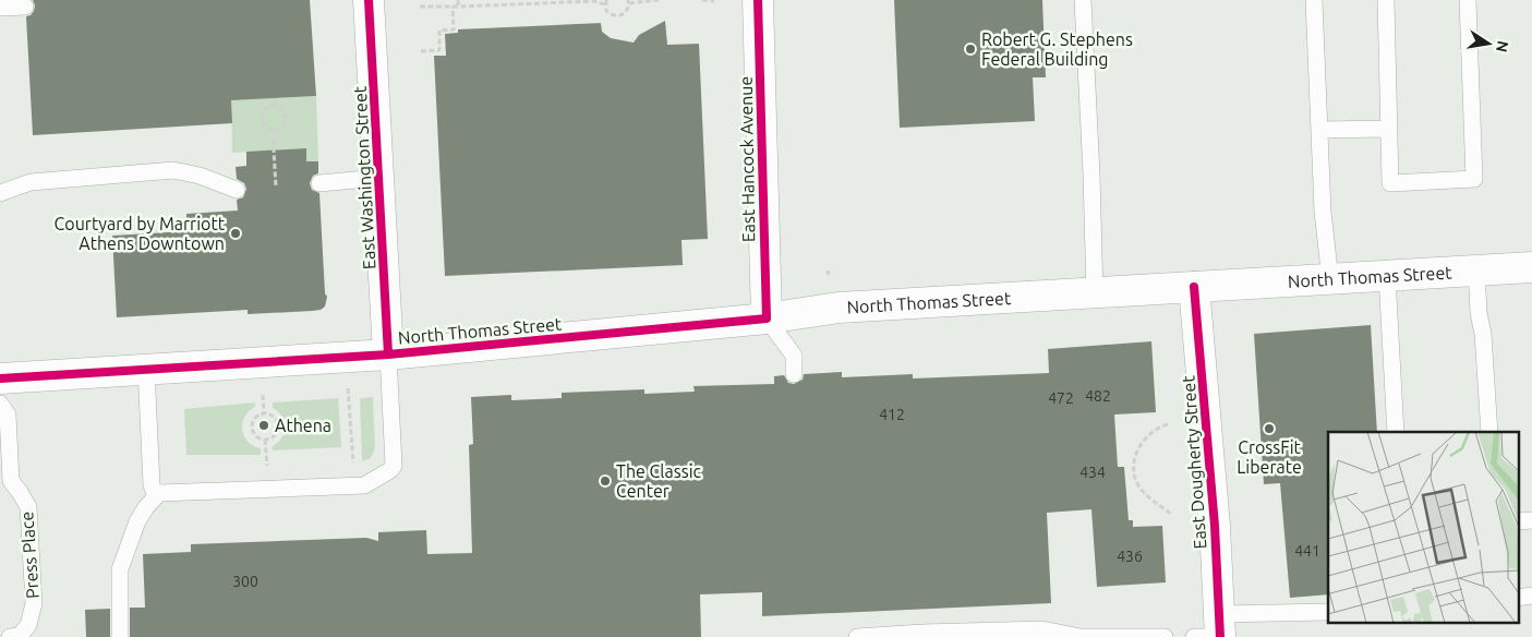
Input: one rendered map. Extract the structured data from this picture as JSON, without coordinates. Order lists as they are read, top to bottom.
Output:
{
  "streets": {
    "main road": [
      "East Hancock Avenue",
      "East Washington Street",
      "North Thomas Street",
      "East Dougherty Street"
    ],
    "lane": ["Press Place"]
  },
  "crossings": [
    ["East Hancock Avenue", "North Thomas Street"],
    ["East Washington Street", "North Thomas Street"],
    ["North Thomas Street", "East Dougherty Street"]
  ],
  "places": [
    "Robert G. Stephens Federal Building",
    "Courtyard by Marriott Athens Downtown",
    "Athena",
    "CrossFit Liberate",
    "The Classic Center"
  ],
  "house_numbers": [
    "482",
    "472",
    "412",
    "434",
    "441",
    "436",
    "300"
  ],
  "north": "right"
}
